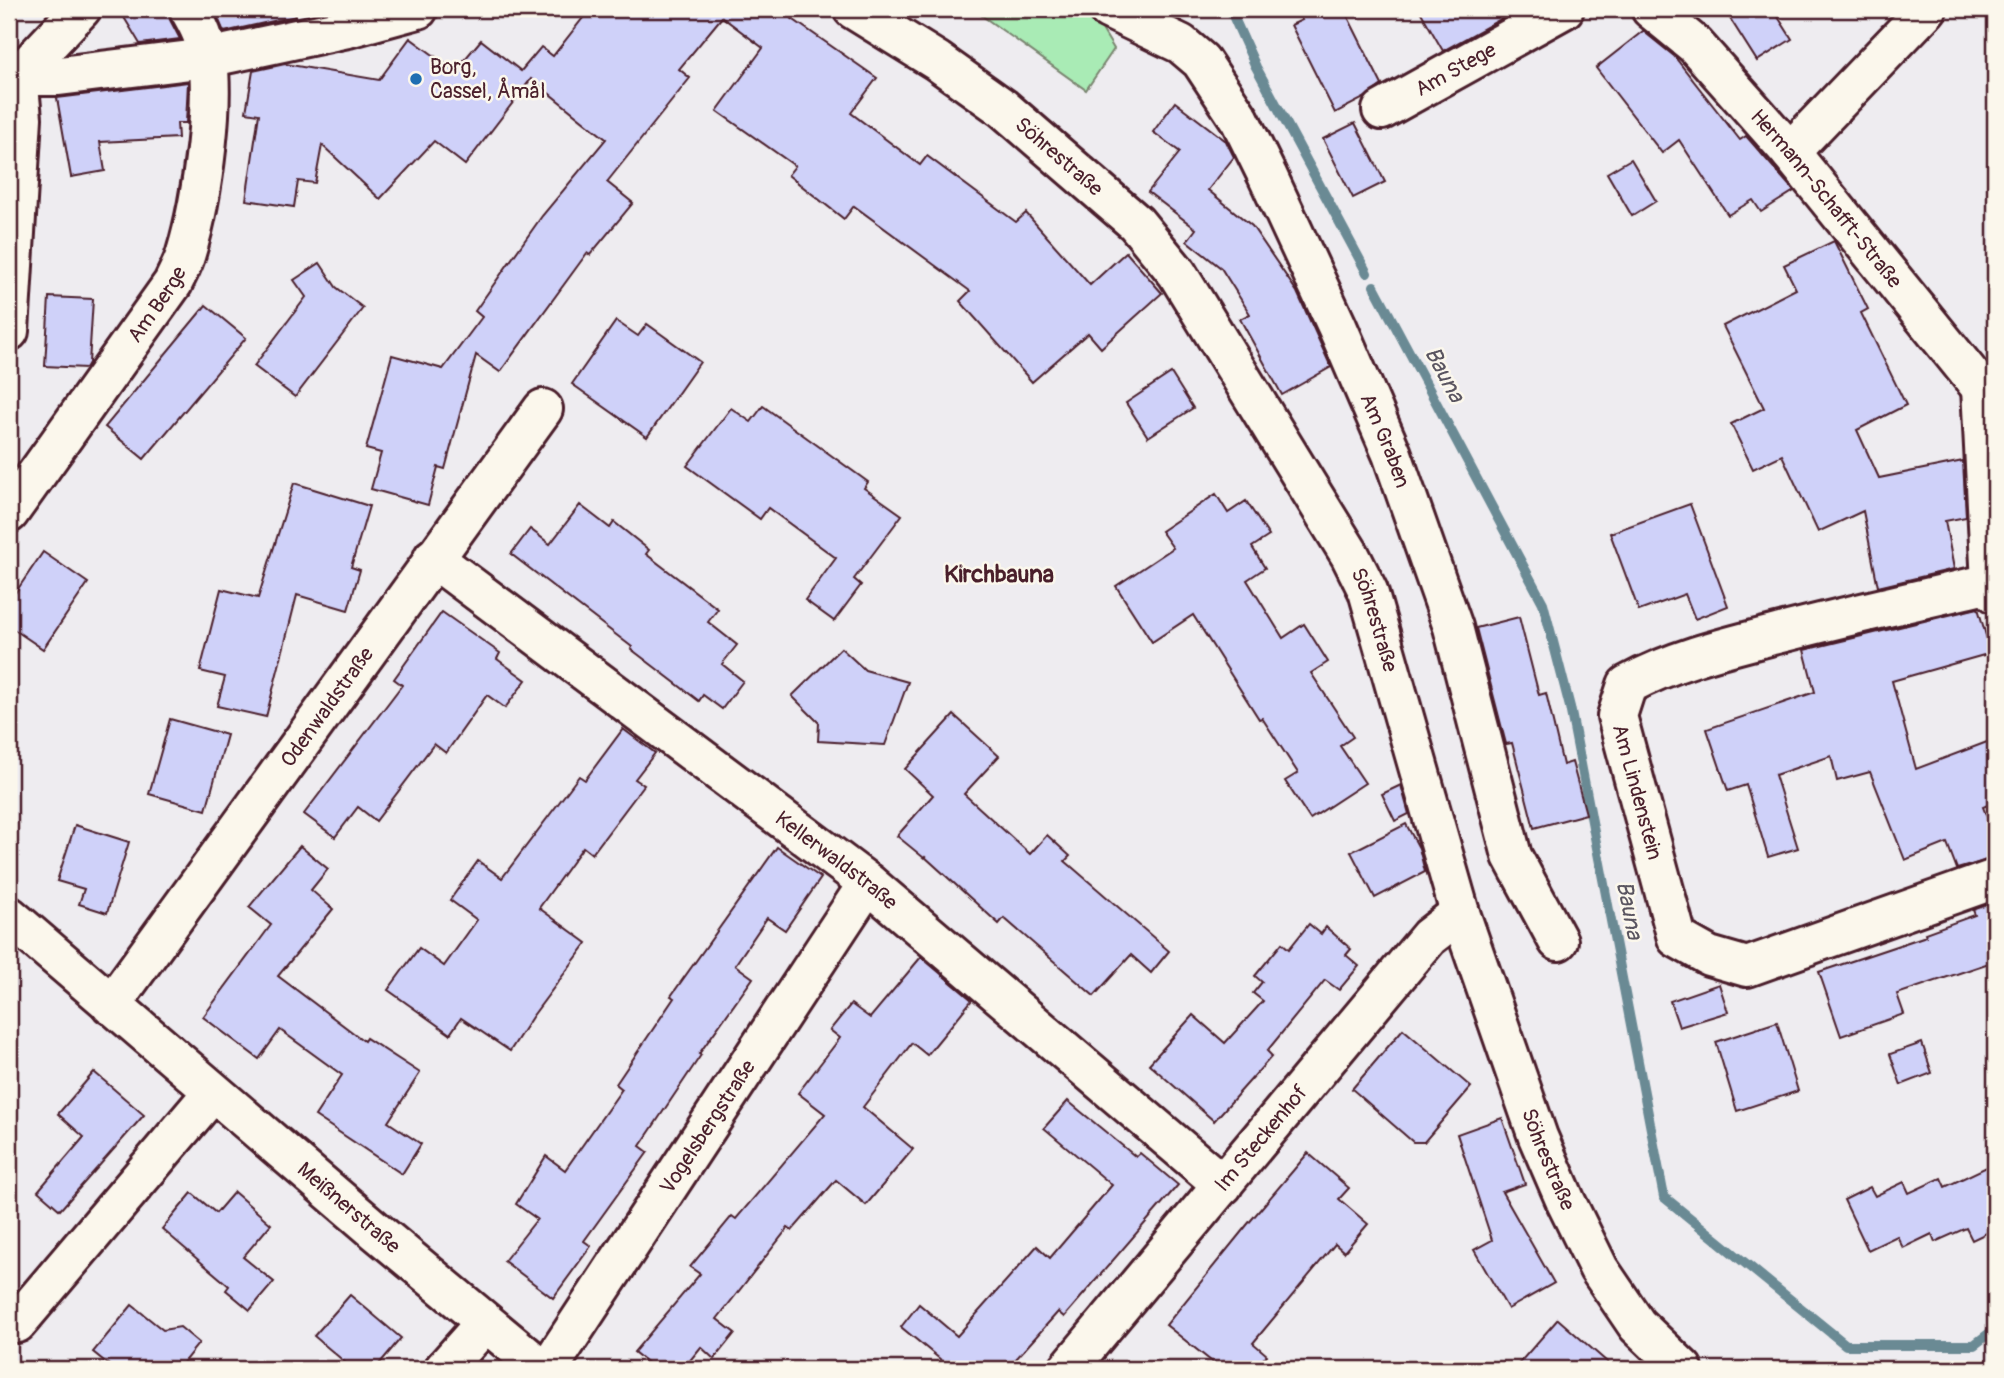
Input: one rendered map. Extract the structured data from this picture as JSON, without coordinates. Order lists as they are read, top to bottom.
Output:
{
  "streets": {
    "street": [
      "Am Stege",
      "Söhrestraße",
      "Hermann-Schafft-Straße",
      "Am Berge",
      "Am Graben",
      "Odenwaldstraße",
      "Am Lindenstein",
      "Kellerwaldstraße",
      "Vogelsbergstraße",
      "Im Steckenhof",
      "Meißnerstraße"
    ]
  },
  "crossings": [
    ["Söhrestraße", "Im Steckenhof"],
    ["Odenwaldstraße", "Kellerwaldstraße"],
    ["Odenwaldstraße", "Meißnerstraße"],
    ["Kellerwaldstraße", "Vogelsbergstraße"],
    ["Kellerwaldstraße", "Im Steckenhof"]
  ],
  "districts": ["Kirchbauna"],
  "water": ["Bauna"],
  "places": ["Borg, Cassel, Åmål"]
}
